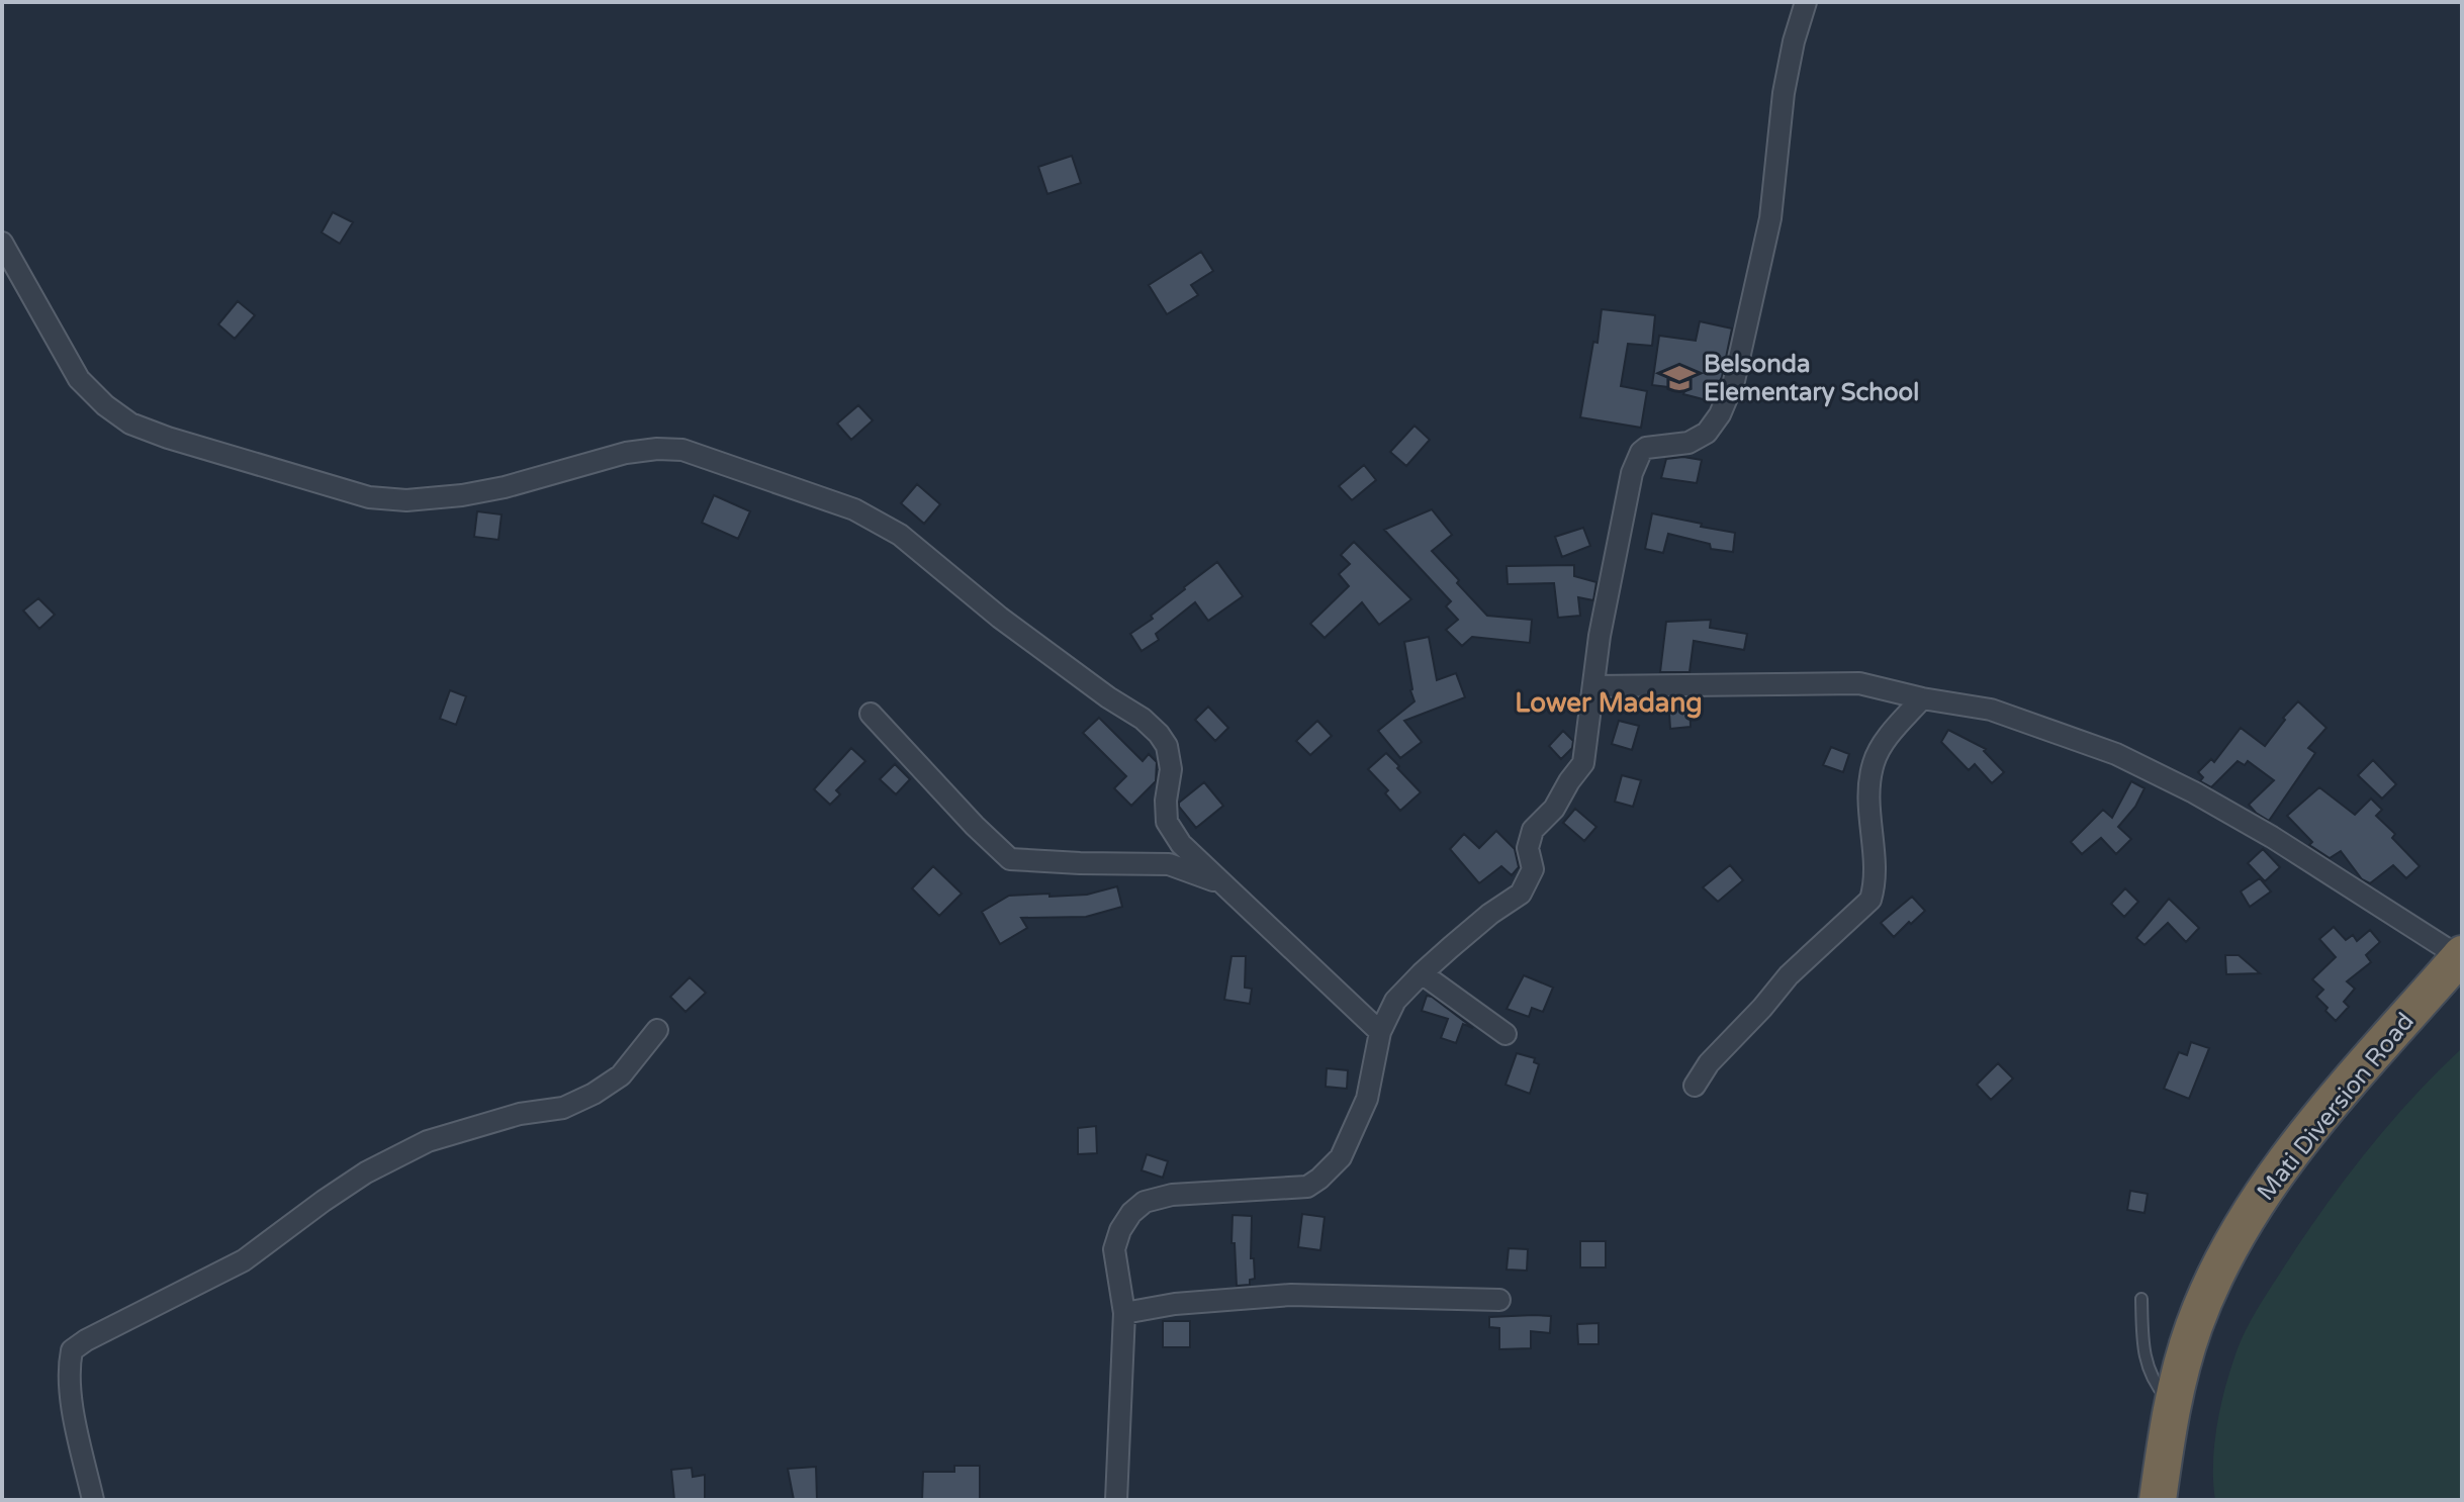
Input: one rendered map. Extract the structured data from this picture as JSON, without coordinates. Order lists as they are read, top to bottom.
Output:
{
  "streets": {
    "highway": ["Mati Diversion Road"]
  },
  "districts": ["Lower Madang"],
  "places": {
    "school or university": ["Belsonda Elementary School"]
  }
}
